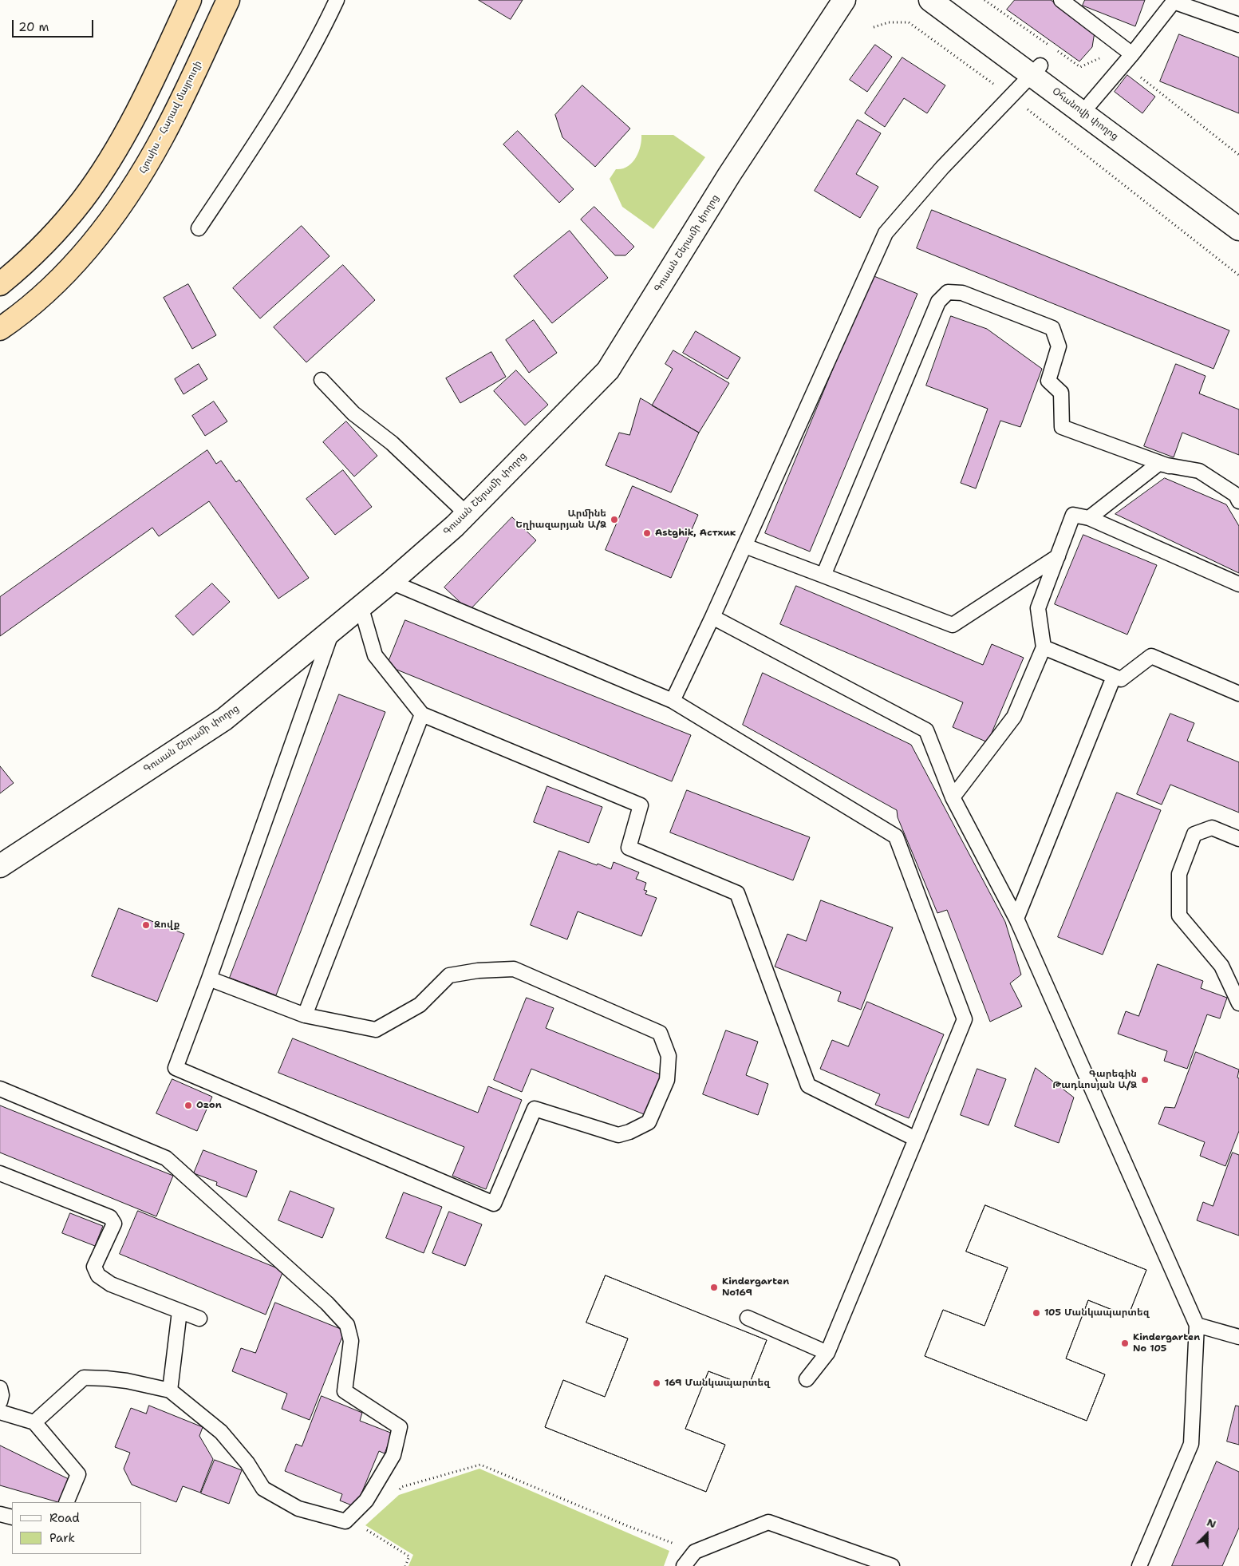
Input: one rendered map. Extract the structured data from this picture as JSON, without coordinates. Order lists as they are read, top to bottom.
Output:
{
  "streets": {
    "highway": ["Հյուսիս - Հարավ մայրուղի"],
    "main road": ["Օհանովի փողոց", "Գուսան Շերամի փողոց"]
  },
  "places": [
    "Արմինե Եղիազարյան Ա/Ձ",
    "Astghik, Астхик",
    "Զովք",
    "Գարեգին Թադևոսյան Ա/Ձ",
    "Ozon",
    "Kindergarten No169",
    "105 Մանկապարտեզ",
    "Kindergarten No 105",
    "169 Մանկապարտեզ"
  ],
  "legend": ["Road", "Park"],
  "scale_bar": "20 m",
  "north": "top"
}
